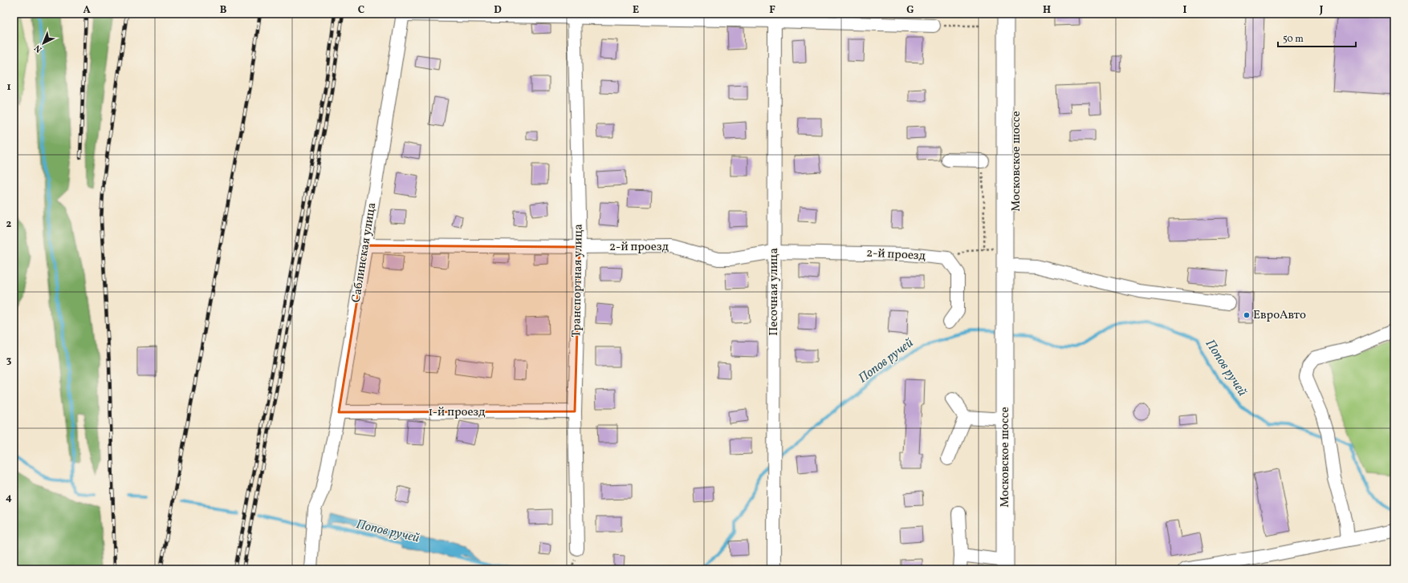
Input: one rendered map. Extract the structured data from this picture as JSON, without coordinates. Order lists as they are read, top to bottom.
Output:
{
  "streets": {
    "main road": ["Московское шоссе"],
    "street": [
      "2-й проезд",
      "Саблинская улица",
      "Транспортная улица",
      "Песочная улица",
      "1-й проезд"
    ]
  },
  "crossings": [
    ["2-й проезд", "Саблинская улица"],
    ["2-й проезд", "Транспортная улица"],
    ["2-й проезд", "Песочная улица"],
    ["Саблинская улица", "1-й проезд"],
    ["Транспортная улица", "1-й проезд"]
  ],
  "water": ["Попов ручей"],
  "places": ["ЕвроАвто"],
  "scale_bar": "50 m",
  "north": "bottom left",
  "grid": {
    "columns": [
      "A",
      "B",
      "C",
      "D",
      "E",
      "F",
      "G",
      "H",
      "I",
      "J"
    ],
    "rows": [
      "1",
      "2",
      "3",
      "4"
    ]
  }
}
